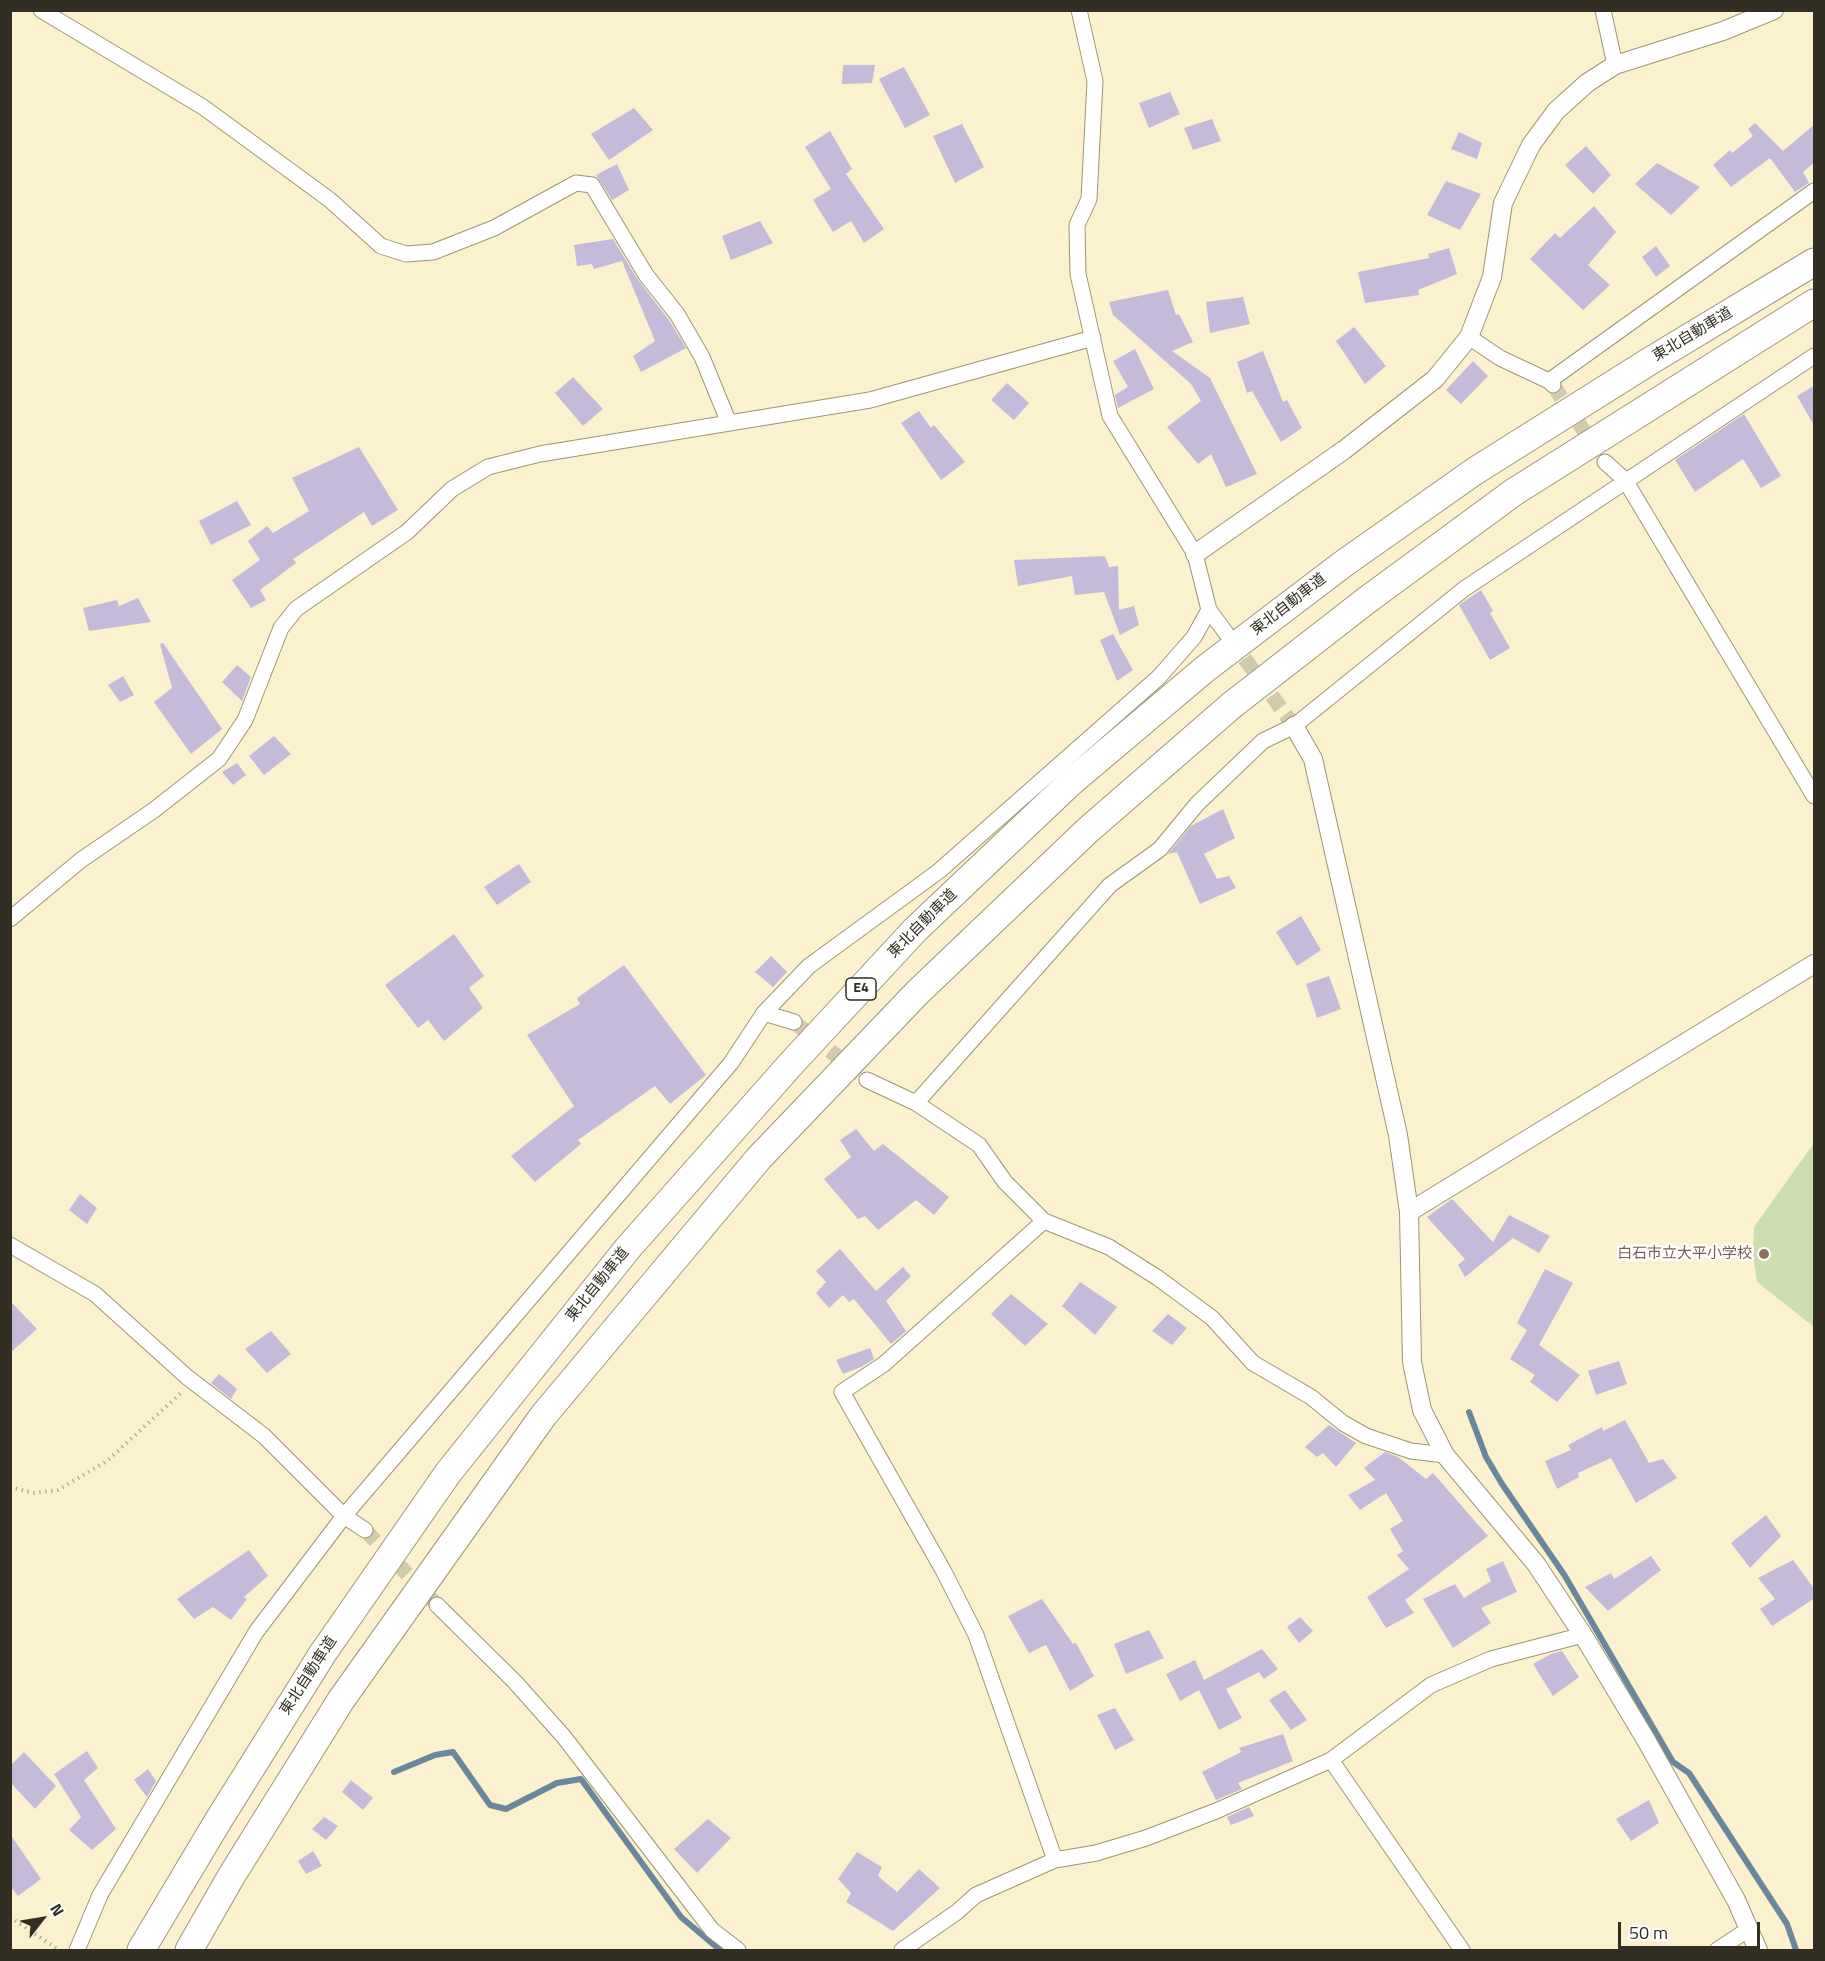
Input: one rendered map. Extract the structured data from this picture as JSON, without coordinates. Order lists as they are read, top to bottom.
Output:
{
  "streets": {
    "highway": ["東北自動車道", "E4"]
  },
  "places": ["白石市立大平小学校"],
  "scale_bar": "50 m",
  "north": "top right"
}
